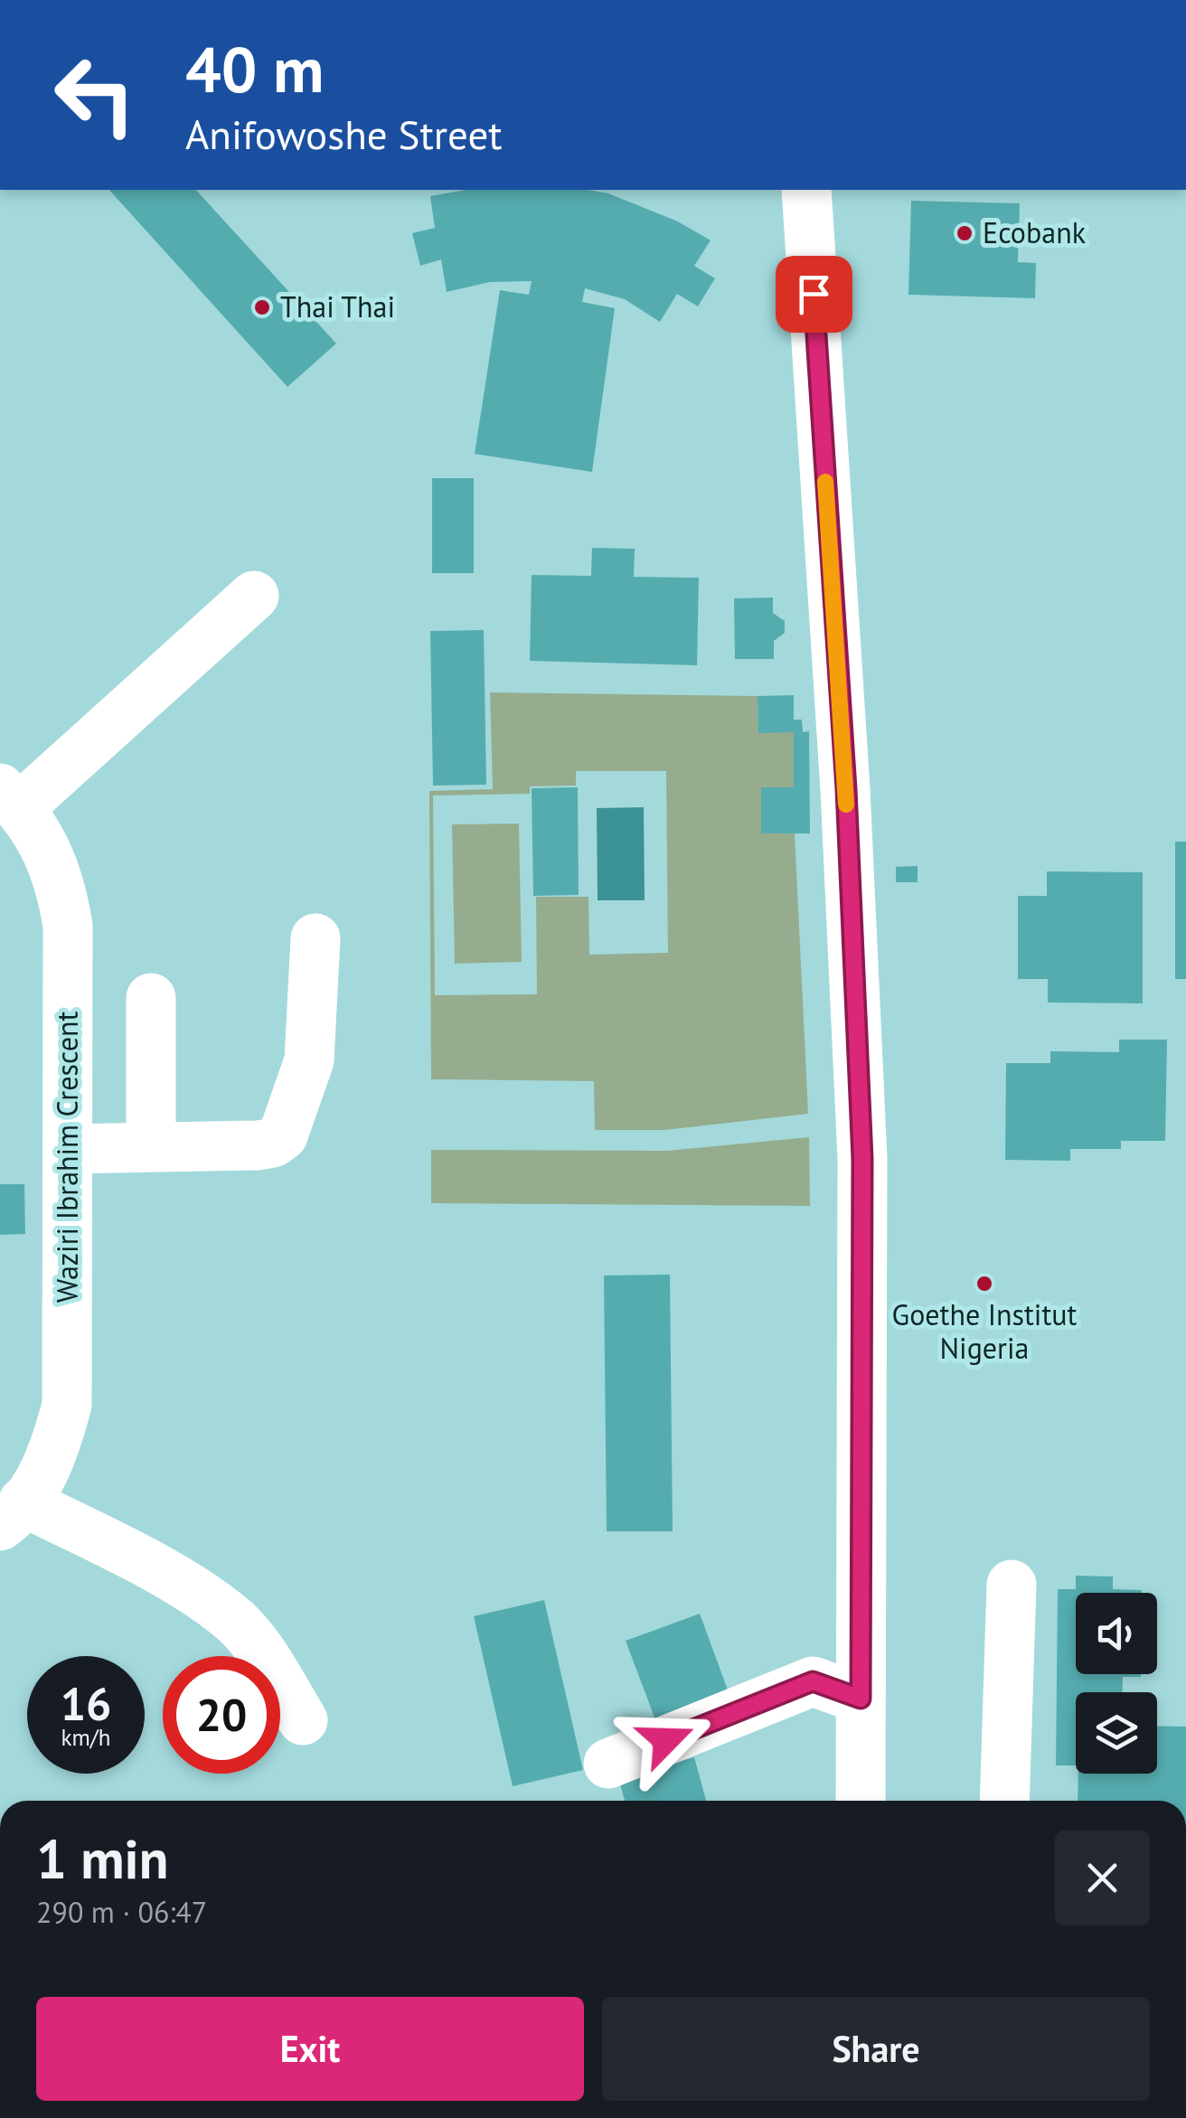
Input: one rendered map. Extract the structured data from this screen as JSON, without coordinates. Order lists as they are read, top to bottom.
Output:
{
  "streets": {
    "street": ["Waziri Ibrahim Crescent"]
  },
  "places": ["Ecobank", "Thai Thai", "Goethe Institut Nigeria"],
  "page": {
    "turn": ["40 m", "Anifowoshe Street"],
    "speed": "16 km/h",
    "limit": "20",
    "heading": ["1 min", "290 m · 06:47"],
    "buttons": ["Exit", "Share"]
  }
}
